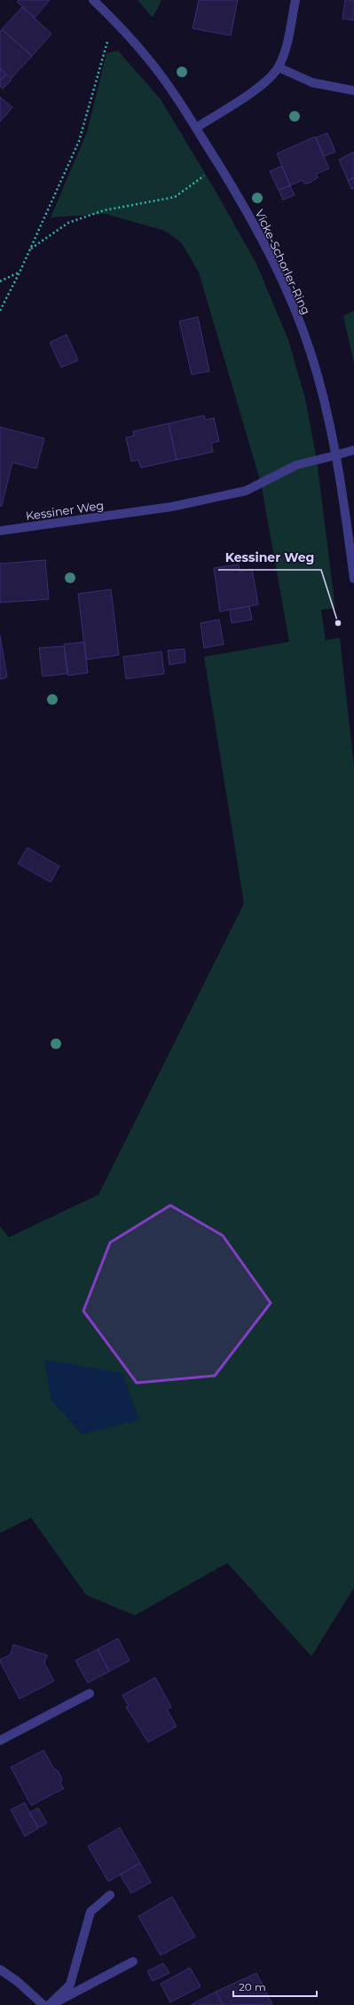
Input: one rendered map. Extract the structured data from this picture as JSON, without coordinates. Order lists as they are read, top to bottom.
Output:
{
  "streets": {
    "street": ["Vicke-Schorler-Ring", "Kessiner Weg"]
  },
  "crossings": [
    ["Vicke-Schorler-Ring", "Kessiner Weg"]
  ],
  "places": ["Kessiner Weg"],
  "scale_bar": "20 m"
}
